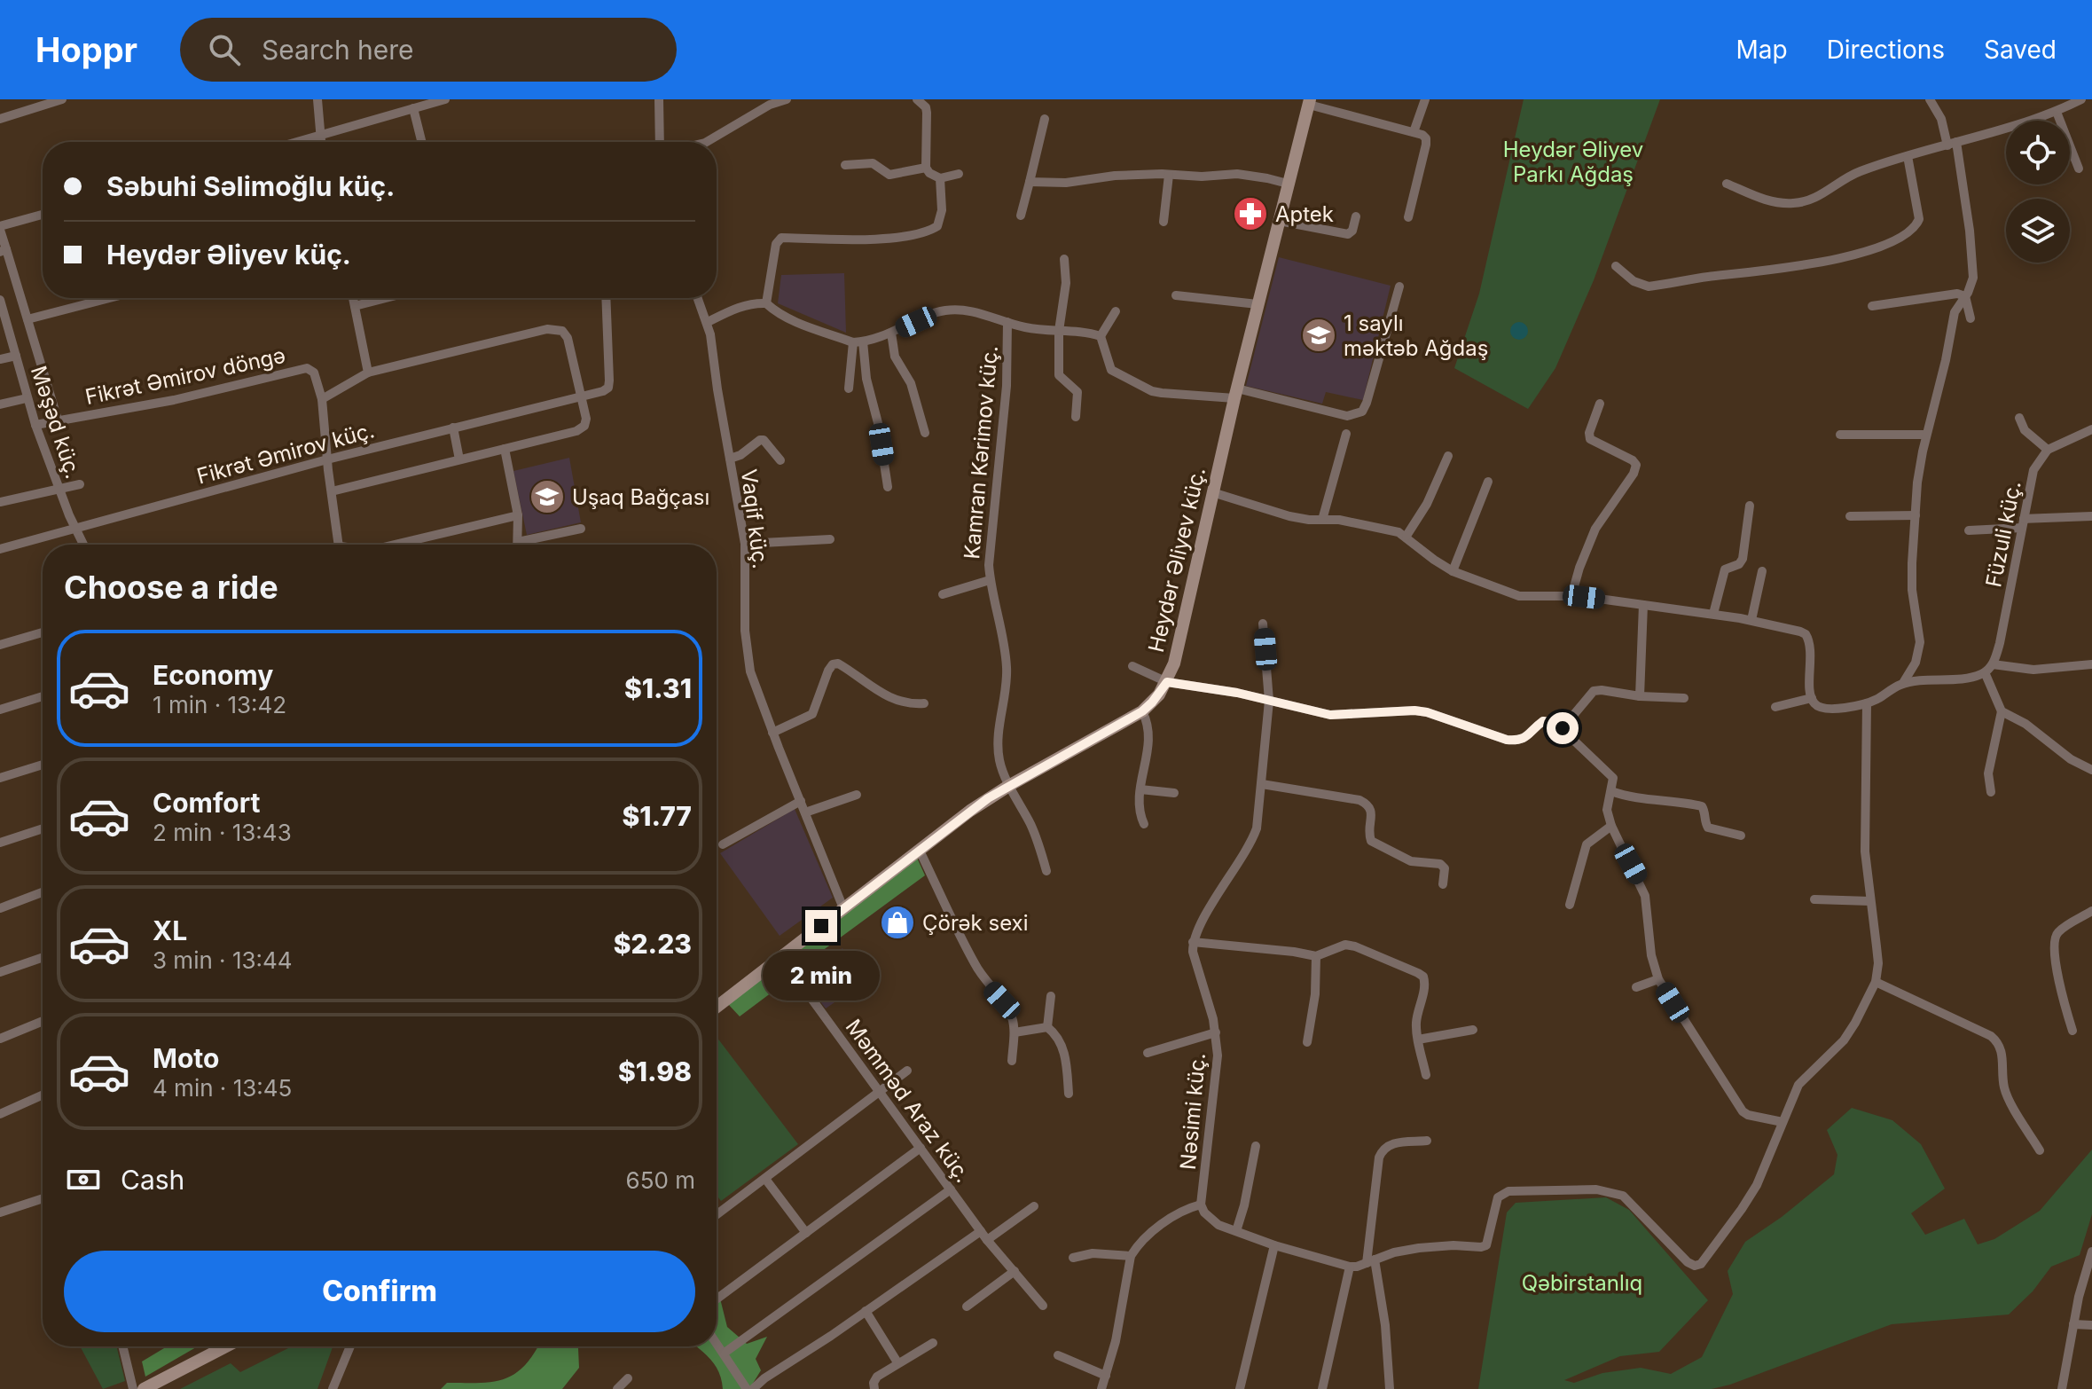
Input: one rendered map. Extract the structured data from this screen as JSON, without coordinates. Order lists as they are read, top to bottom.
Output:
{
  "streets": {
    "main road": ["Heydər Əliyev küç."],
    "street": [
      "Fikrət Əmirov döngə",
      "Məşəd küç.",
      "Kamran Kərimov küç.",
      "Fikrət Əmirov küç.",
      "Vaqif küç.",
      "Füzuli küç.",
      "Məmməd Araz küç.",
      "Nəsimi küç."
    ]
  },
  "crossings": [
    ["Fikrət Əmirov döngə", "Məşəd küç."],
    ["Məşəd küç.", "Fikrət Əmirov küç."],
    ["Kamran Kərimov küç.", "Heydər Əliyev küç."],
    ["Vaqif küç.", "Heydər Əliyev küç."],
    ["Heydər Əliyev küç.", "Məmməd Araz küç."]
  ],
  "parks": ["Heydər Əliyev Parkı Ağdaş", "Qəbirstanlıq"],
  "places": {
    "pharmacy": ["Aptek"],
    "school or university": ["1 saylı məktəb Ağdaş", "Uşaq Bağçası"],
    "shop": ["Çörək sexi"]
  },
  "page": {
    "header": "Hoppr",
    "search": "Search here",
    "nav": ["Map", "Directions", "Saved"],
    "banner": ["Səbuhi Səlimoğlu küç.", "Heydər Əliyev küç."],
    "heading": "Choose a ride",
    "list": [
      {
        "name": "Economy",
        "note": "1 min · 13:42",
        "value": "$1.31"
      },
      {
        "name": "Comfort",
        "note": "2 min · 13:43",
        "value": "$1.77"
      },
      {
        "name": "XL",
        "note": "3 min · 13:44",
        "value": "$2.23"
      },
      {
        "name": "Moto",
        "note": "4 min · 13:45",
        "value": "$1.98"
      }
    ],
    "bubble": "2 min",
    "pay": ["Cash", "650 m"],
    "buttons": "Confirm"
  }
}
